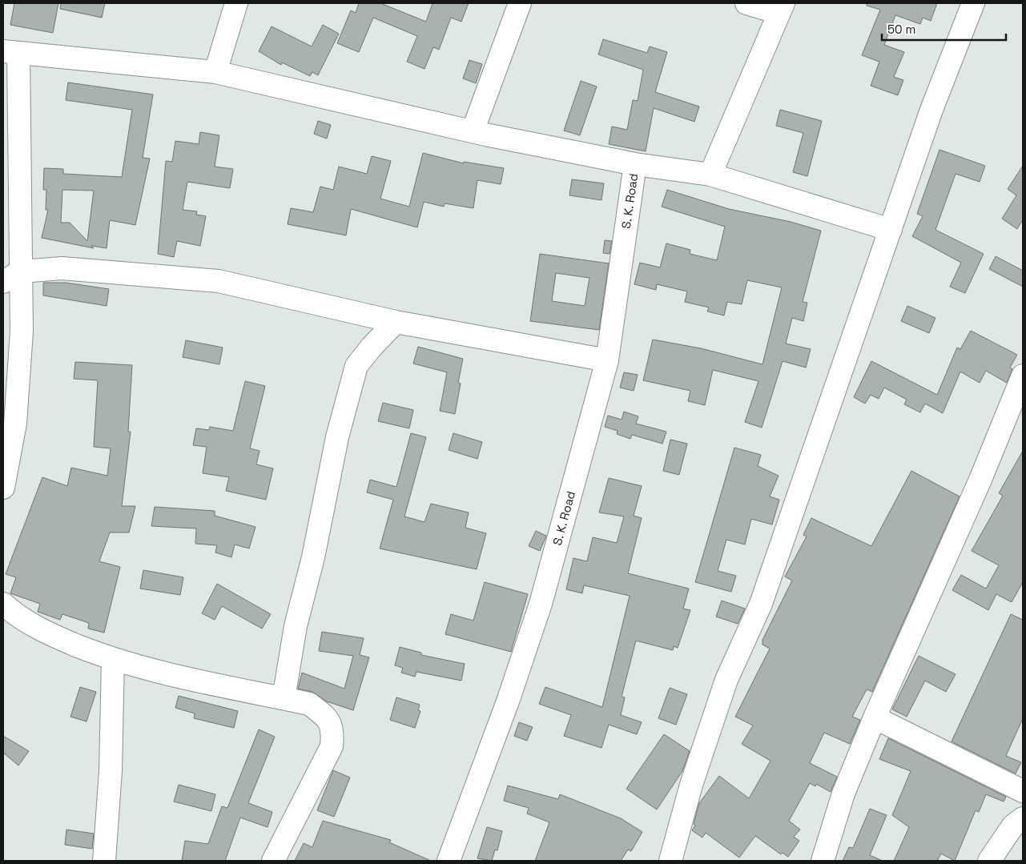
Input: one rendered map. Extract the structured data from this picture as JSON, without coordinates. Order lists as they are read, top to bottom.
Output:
{
  "streets": {
    "street": ["S. K. Road"]
  },
  "scale_bar": "50 m"
}
